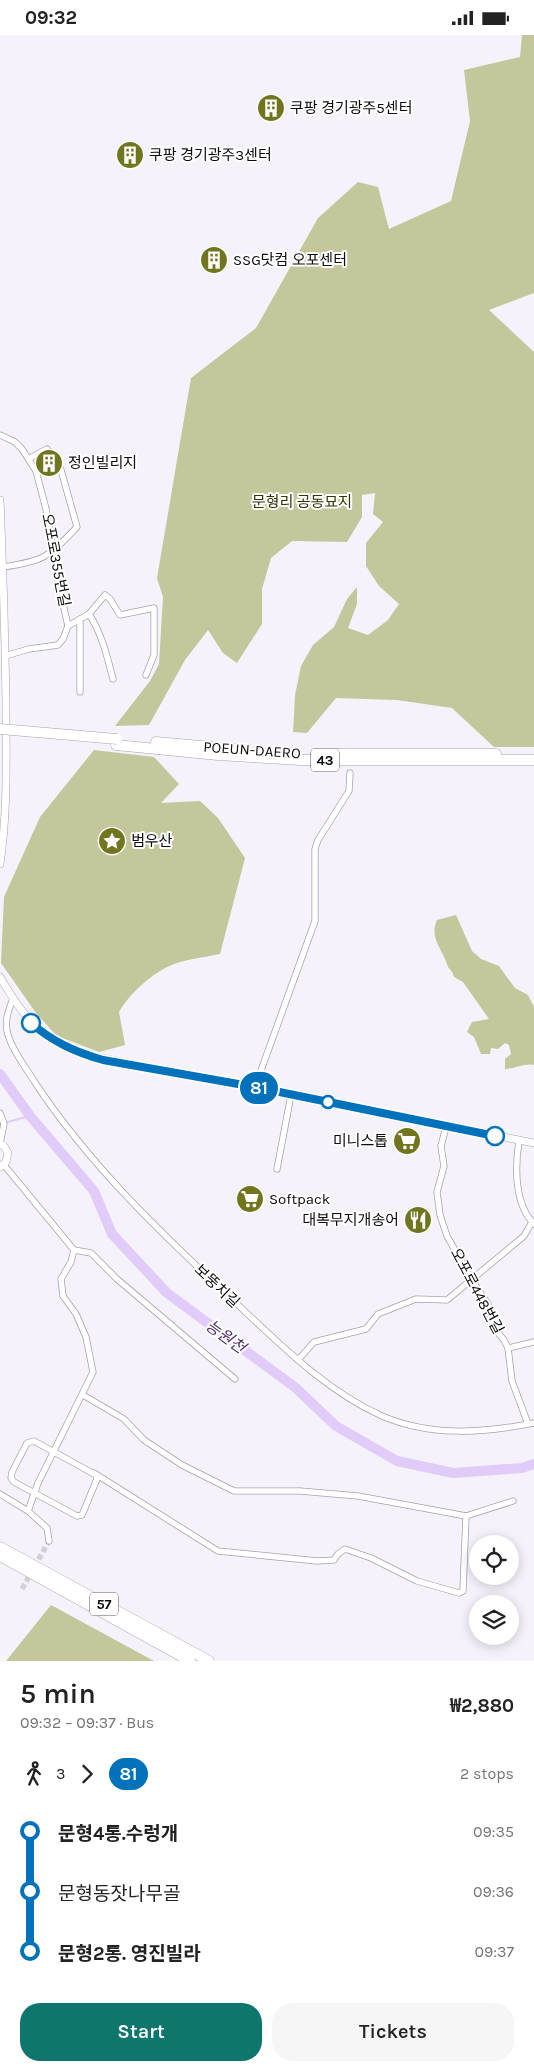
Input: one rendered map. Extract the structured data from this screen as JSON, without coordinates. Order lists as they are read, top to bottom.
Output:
{
  "streets": {
    "highway": ["POEUN-DAERO", "43", "57"],
    "street": ["오포로355번길", "보뚱치길", "오포로448번길"]
  },
  "crossings": [
    ["POEUN-DAERO", "43"],
    ["보뚱치길", "오포로448번길"]
  ],
  "water": ["능원천"],
  "parks": ["문형리 공동묘지"],
  "places": {
    "building": [
      "쿠팡 경기광주5센터",
      "쿠팡 경기광주3센터",
      "SSG닷컴 오포센터",
      "정인빌리지"
    ],
    "place": ["범우산"],
    "supermarket": ["미니스톱", "Softpack"],
    "restaurant": ["대복무지개송어"]
  },
  "lines": ["bus line 81"],
  "page": {
    "status": "09:32",
    "on_map": "81",
    "heading": ["5 min", "09:32 – 09:37 · Bus", "₩2,880"],
    "legs": ["3", "81", "2 stops"],
    "list": [
      {
        "name": "문형4통.수렁개",
        "value": "09:35"
      },
      {
        "name": "문형동잣나무골",
        "value": "09:36"
      },
      {
        "name": "문형2통. 영진빌라",
        "value": "09:37"
      }
    ],
    "buttons": ["Start", "Tickets"]
  }
}
